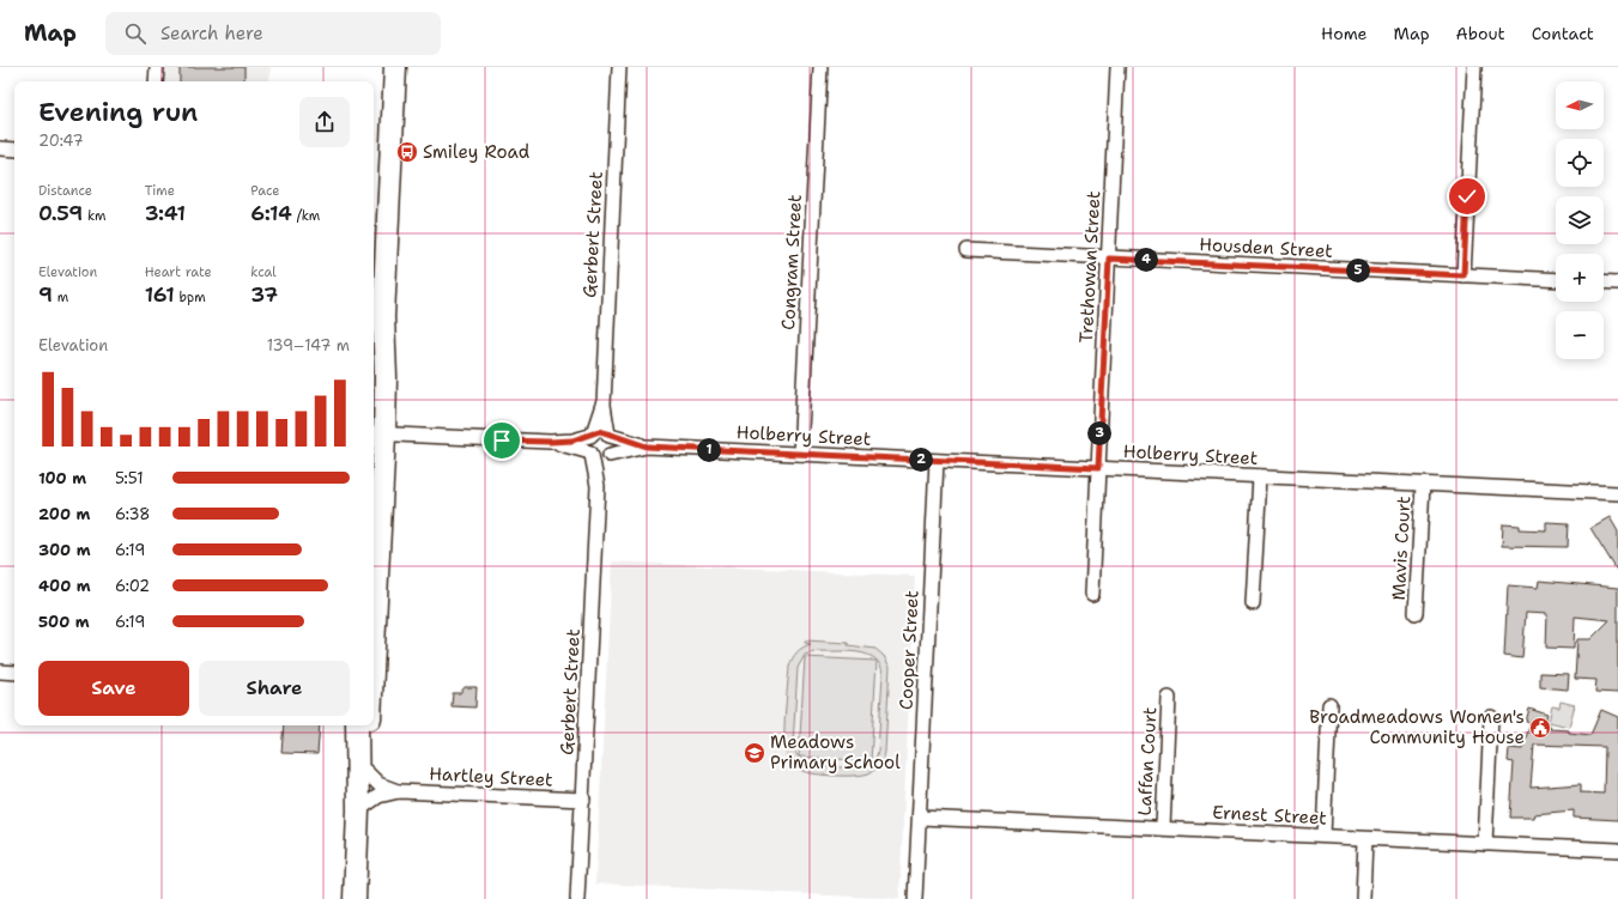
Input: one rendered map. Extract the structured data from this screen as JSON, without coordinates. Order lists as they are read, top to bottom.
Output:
{
  "streets": {
    "street": [
      "Gerbert Street",
      "Housden Street",
      "Congram Street",
      "Trethowan Street",
      "Holberry Street",
      "Mavis Court",
      "Cooper Street",
      "Laffan Court",
      "Hartley Street",
      "Ernest Street"
    ]
  },
  "crossings": [
    ["Gerbert Street", "Holberry Street"],
    ["Gerbert Street", "Hartley Street"],
    ["Housden Street", "Trethowan Street"],
    ["Congram Street", "Holberry Street"],
    ["Trethowan Street", "Holberry Street"],
    ["Holberry Street", "Mavis Court"],
    ["Holberry Street", "Cooper Street"],
    ["Cooper Street", "Ernest Street"],
    ["Laffan Court", "Ernest Street"]
  ],
  "places": {
    "bus stop": ["Smiley Road"],
    "public building": ["Broadmeadows Women's Community House"],
    "school or university": ["Meadows Primary School"]
  },
  "north": "left",
  "page": {
    "header": "Map",
    "search": "Search here",
    "nav": [
      "Home",
      "Map",
      "About",
      "Contact"
    ],
    "map_buttons": ["+", "−"],
    "heading": ["Evening run", "20:47"],
    "stats": [
      ["Distance", "0.59 km"],
      ["Time", "3:41"],
      ["Pace", "6:14 /km"],
      ["Elevation", "9 m"],
      ["Heart rate", "161 bpm"],
      ["kcal", "37"]
    ],
    "pins": [
      "4",
      "5",
      "3",
      "1",
      "2"
    ],
    "chart": ["Elevation", "139–147 m"],
    "list": [
      {
        "name": "100 m",
        "note": "5:51"
      },
      {
        "name": "200 m",
        "note": "6:38"
      },
      {
        "name": "300 m",
        "note": "6:19"
      },
      {
        "name": "400 m",
        "note": "6:02"
      },
      {
        "name": "500 m",
        "note": "6:19"
      }
    ],
    "buttons": ["Save", "Share"]
  }
}
